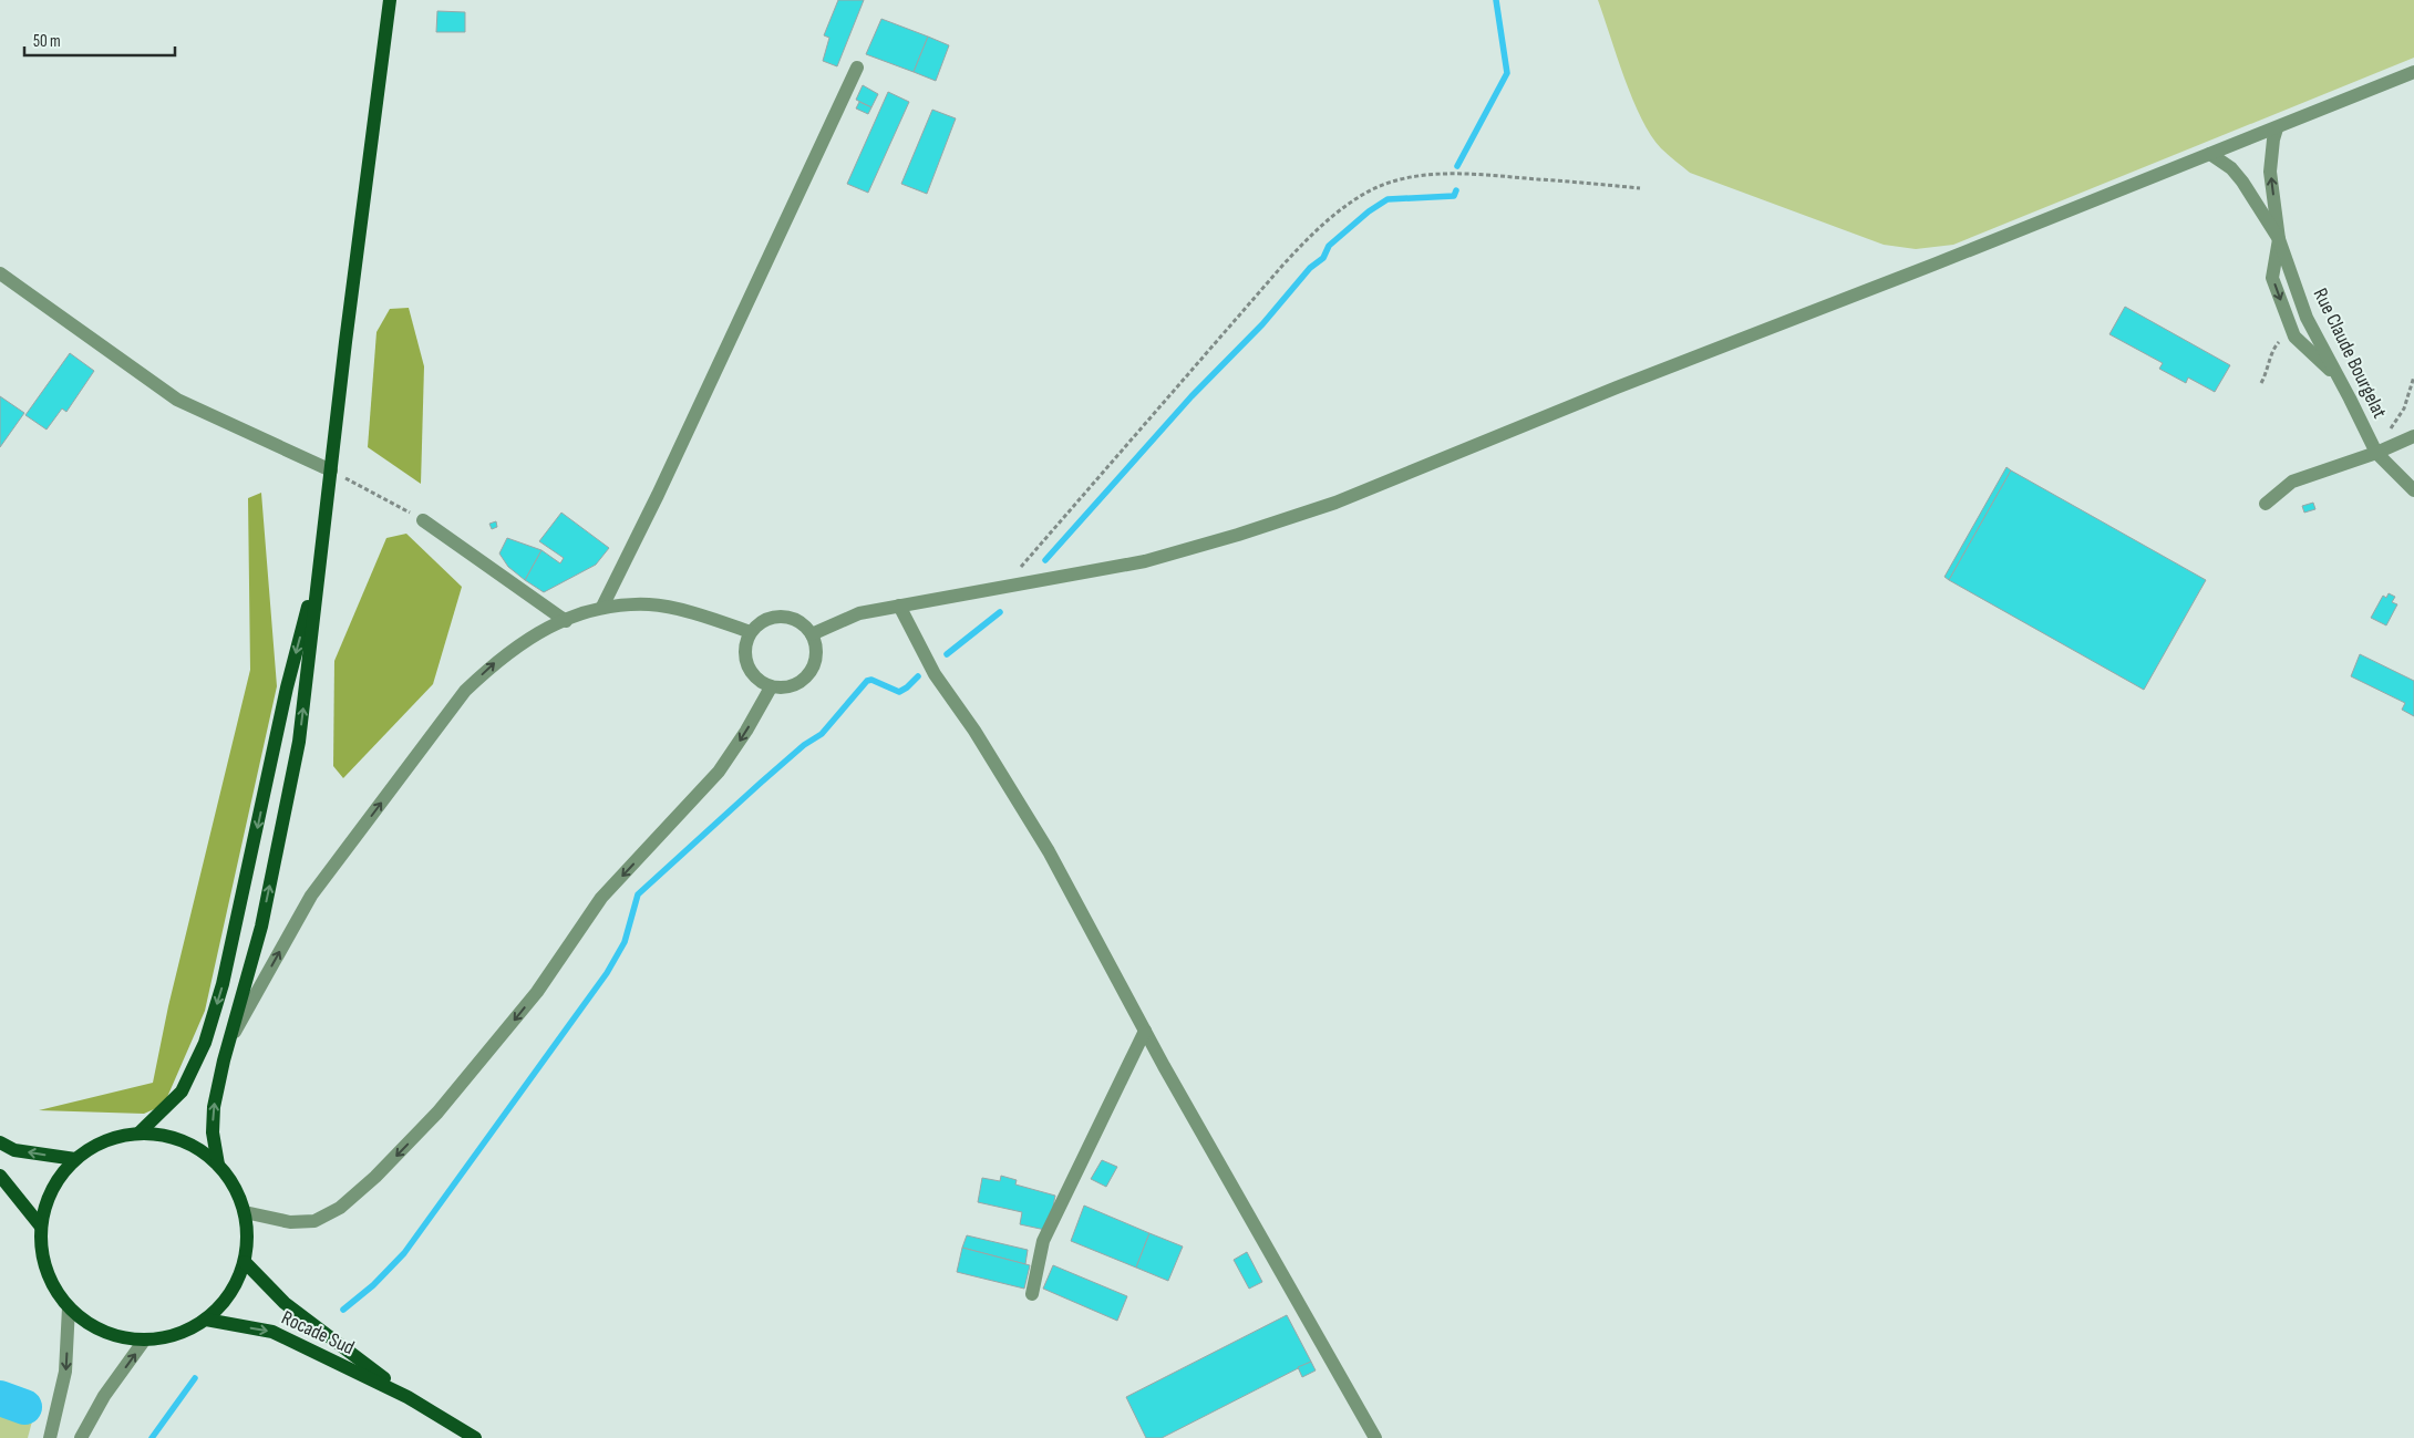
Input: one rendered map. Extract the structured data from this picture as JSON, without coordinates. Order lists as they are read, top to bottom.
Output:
{
  "streets": {
    "main road": ["Rocade Sud"],
    "street": ["Rue Claude Bourgelat"]
  },
  "scale_bar": "50 m"
}
